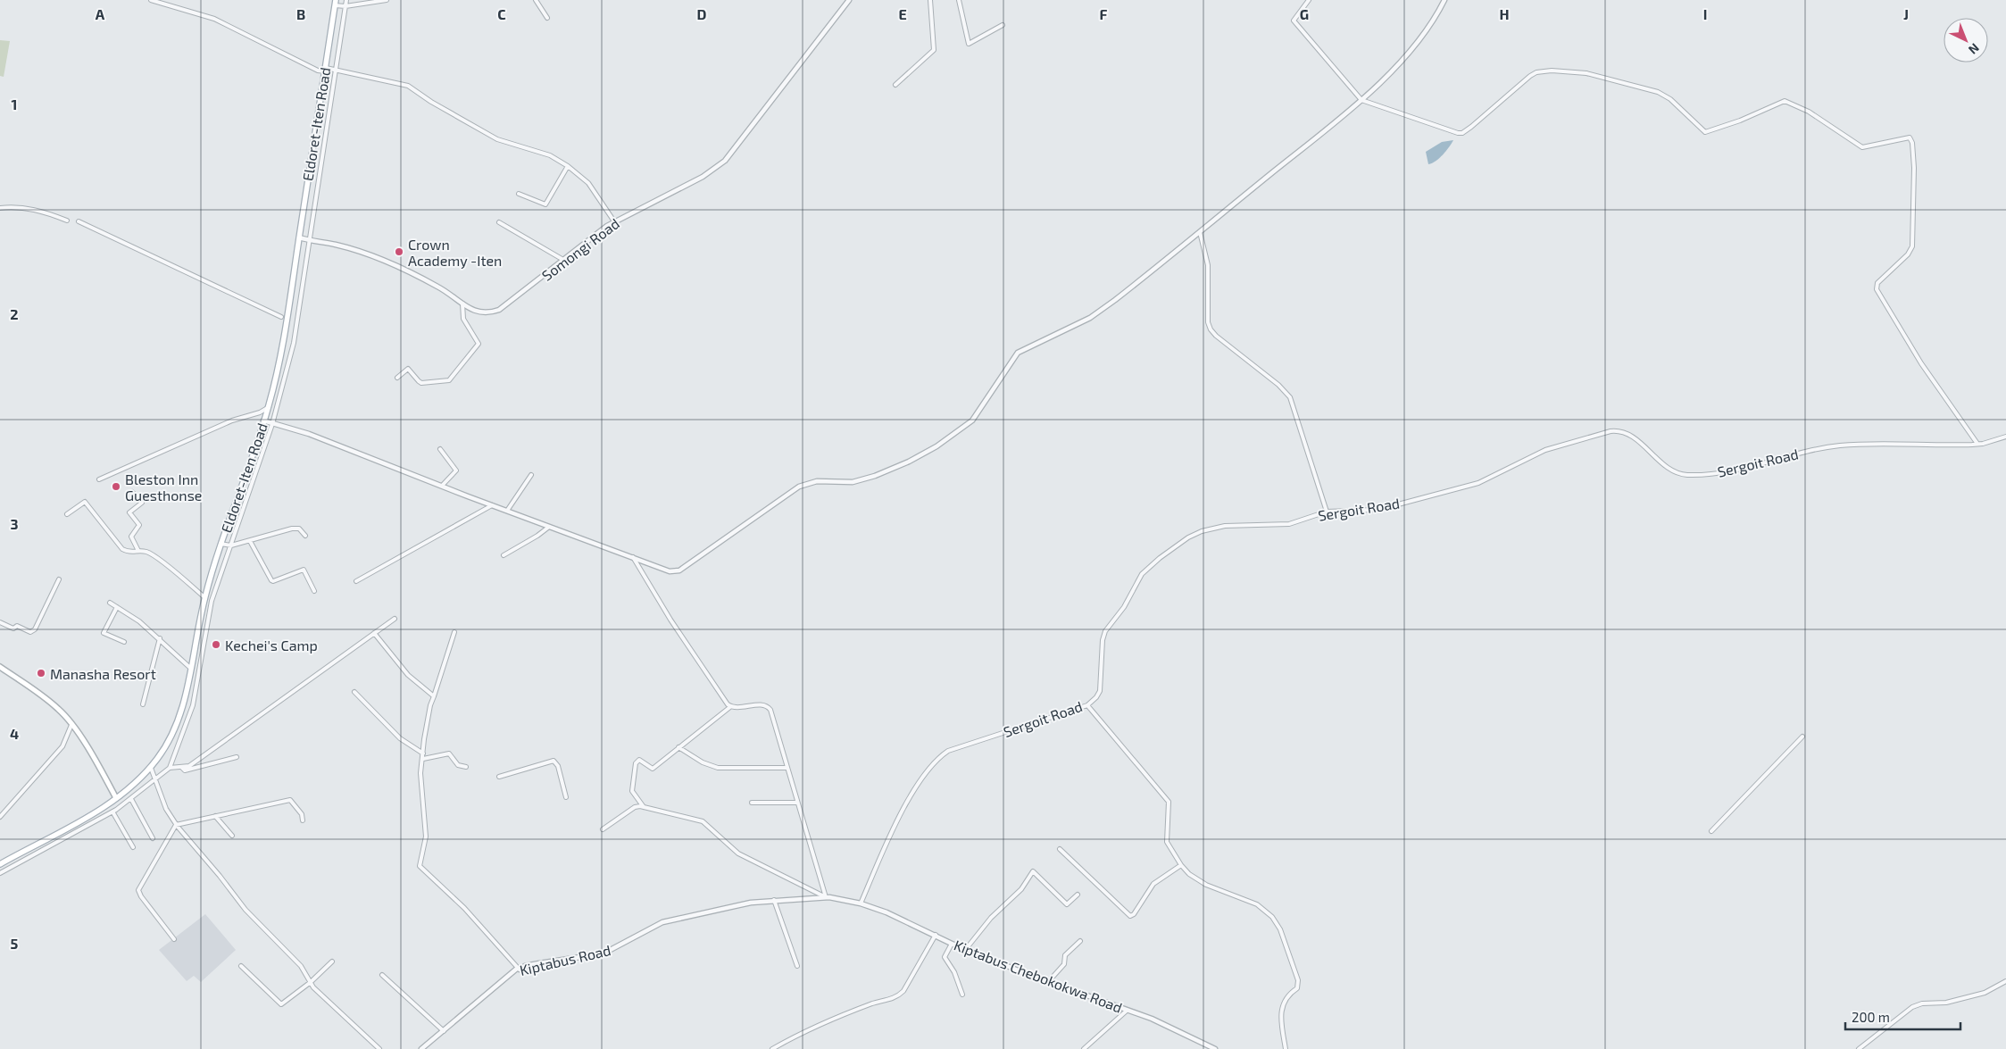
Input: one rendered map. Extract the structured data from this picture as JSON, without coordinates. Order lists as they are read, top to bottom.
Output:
{
  "streets": {
    "main road": ["Eldoret-Iten Road"],
    "street": [
      "Somongi Road",
      "Sergoit Road",
      "Kiptabus Road",
      "Kiptabus Chebokokwa Road"
    ]
  },
  "crossings": [
    ["Eldoret-Iten Road", "Somongi Road"],
    ["Sergoit Road", "Kiptabus Road"],
    ["Sergoit Road", "Kiptabus Chebokokwa Road"],
    ["Kiptabus Road", "Kiptabus Chebokokwa Road"]
  ],
  "places": [
    "Crown Academy -Iten",
    "Bleston Inn Guesthonse",
    "Kechei's Camp",
    "Manasha Resort"
  ],
  "scale_bar": "200 m",
  "north": "bottom right",
  "grid": {
    "columns": [
      "A",
      "B",
      "C",
      "D",
      "E",
      "F",
      "G",
      "H",
      "I",
      "J"
    ],
    "rows": [
      "1",
      "2",
      "3",
      "4",
      "5"
    ]
  }
}
